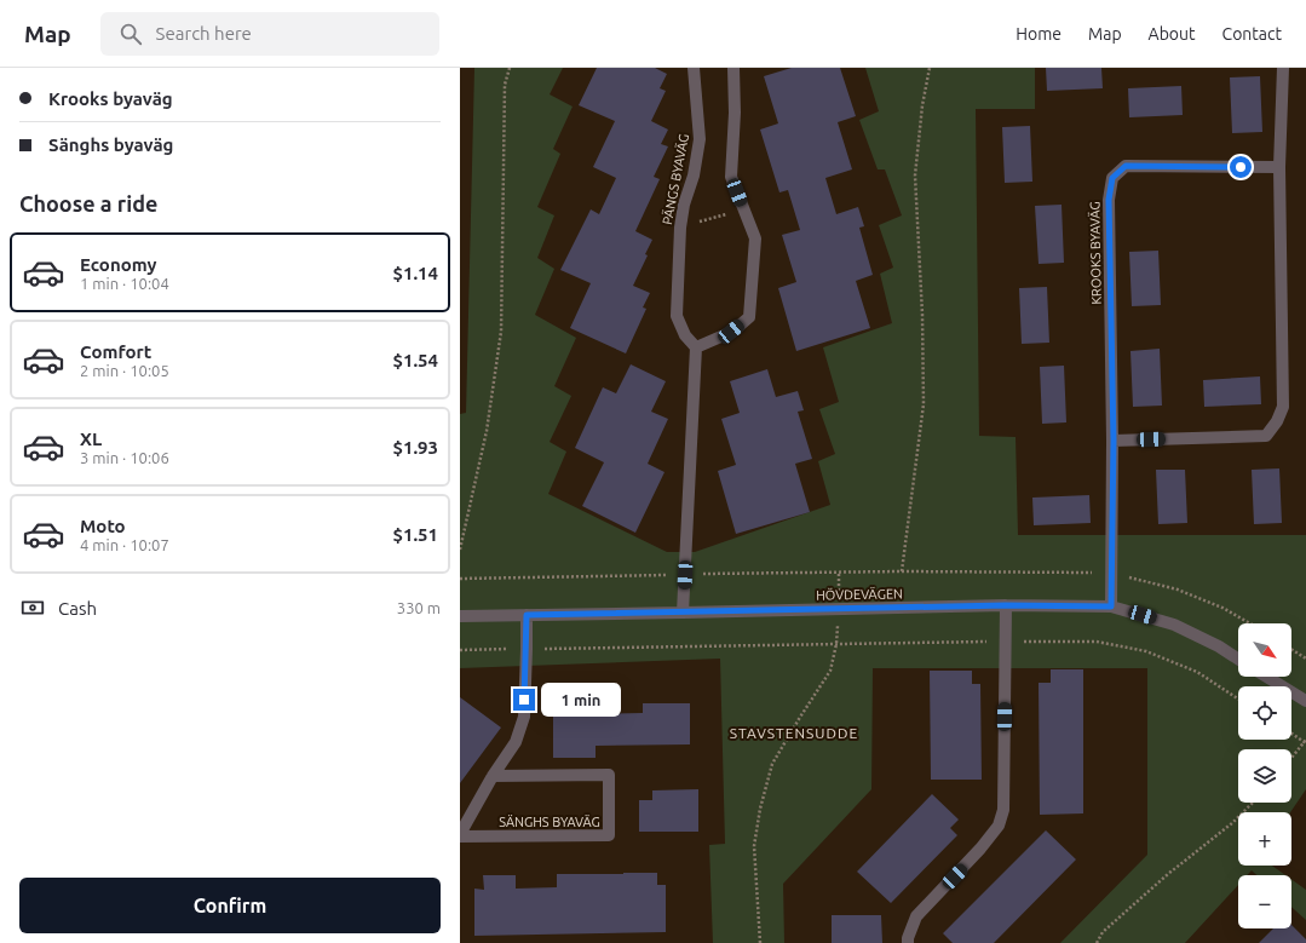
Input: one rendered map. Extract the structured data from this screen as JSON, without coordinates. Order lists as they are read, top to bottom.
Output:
{
  "streets": {
    "street": [
      "PÄNGS BYAVÄG",
      "KROOKS BYAVÄG",
      "HÖVDEVÄGEN",
      "SÄNGHS BYAVÄG"
    ]
  },
  "crossings": [
    ["KROOKS BYAVÄG", "HÖVDEVÄGEN"],
    ["HÖVDEVÄGEN", "SÄNGHS BYAVÄG"]
  ],
  "districts": ["STAVSTENSUDDE"],
  "north": "bottom right",
  "page": {
    "header": "Map",
    "search": "Search here",
    "nav": [
      "Home",
      "Map",
      "About",
      "Contact"
    ],
    "banner": ["Krooks byaväg", "Sänghs byaväg"],
    "heading": "Choose a ride",
    "list": [
      {
        "name": "Economy",
        "note": "1 min · 10:04",
        "value": "$1.14"
      },
      {
        "name": "Comfort",
        "note": "2 min · 10:05",
        "value": "$1.54"
      },
      {
        "name": "XL",
        "note": "3 min · 10:06",
        "value": "$1.93"
      },
      {
        "name": "Moto",
        "note": "4 min · 10:07",
        "value": "$1.51"
      }
    ],
    "pay": ["Cash", "330 m"],
    "map_buttons": ["+", "−"],
    "bubble": "1 min",
    "buttons": "Confirm"
  }
}
